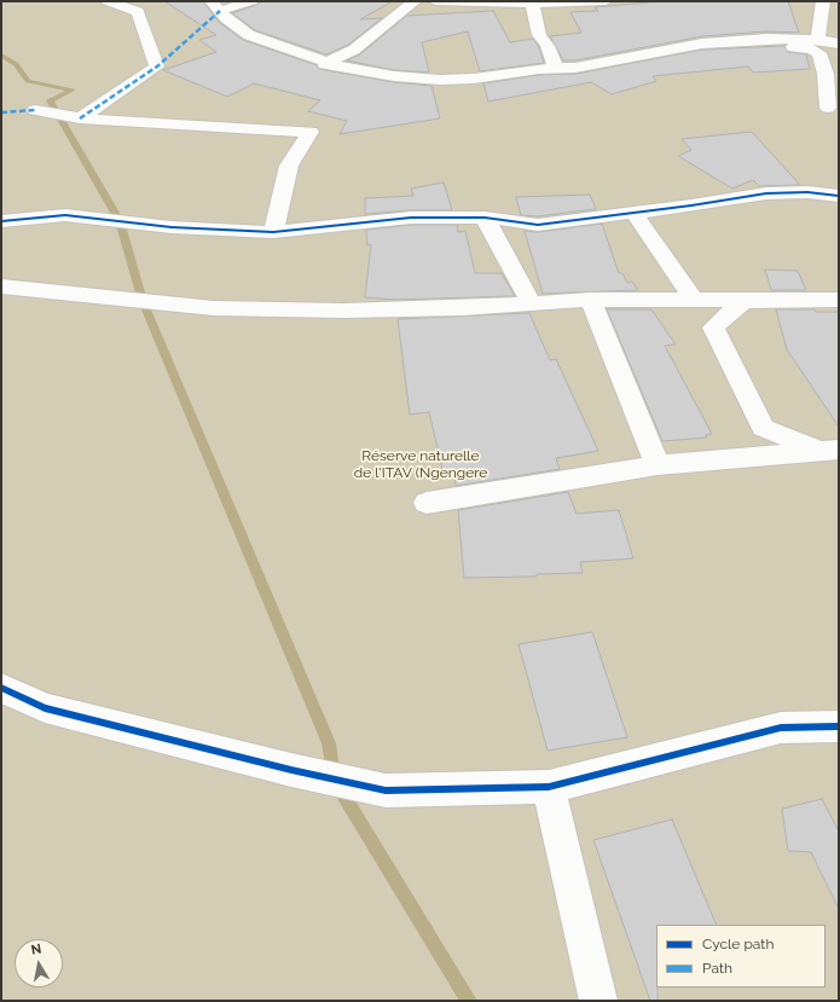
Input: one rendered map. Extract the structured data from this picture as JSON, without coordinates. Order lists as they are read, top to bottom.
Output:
{
  "parks": ["Réserve naturelle de l'ITAV (Ngengere"],
  "legend": ["Cycle path", "Path"],
  "north": "top"
}
